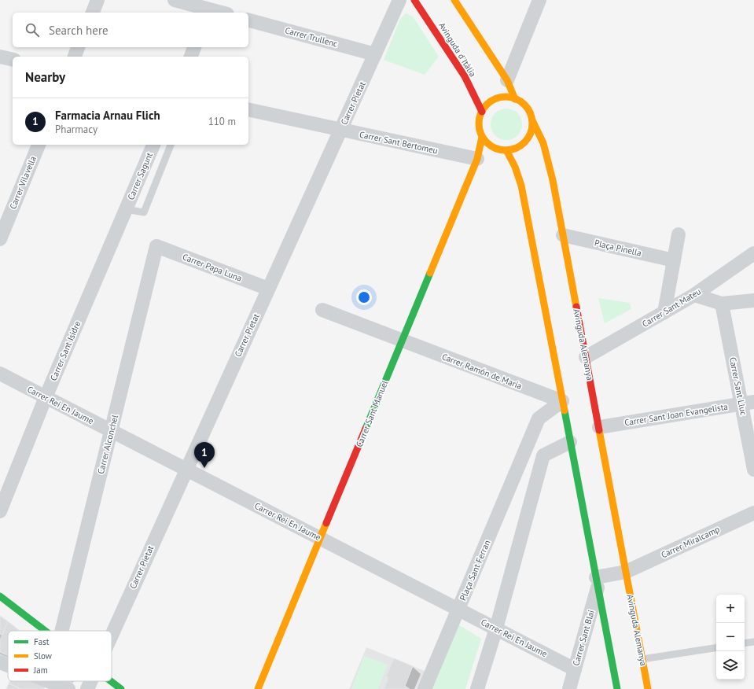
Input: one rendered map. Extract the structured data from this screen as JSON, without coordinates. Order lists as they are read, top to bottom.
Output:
{
  "streets": {
    "main road": ["Avinguda d'Itàlia", "Avinguda Alemanya", "Carrer Sant Manuel"],
    "street": [
      "Carrer Trullenc",
      "Carrer Pietat",
      "Carrer Sant Bertomeu",
      "Carrer Sagunt",
      "Carrer Vilavella",
      "Plaça Pinella",
      "Carrer Papa Luna",
      "Carrer Sant Mateu",
      "Carrer Sant Isidre",
      "Carrer Ramón de María",
      "Carrer Sant Lluc",
      "Carrer Rei En Jaume",
      "Carrer Sant Joan Evangelista",
      "Carrer Alconchel",
      "Carrer Miralcamp",
      "Plaça Sant Ferran",
      "Carrer Sant Blai"
    ]
  },
  "crossings": [
    ["Carrer Trullenc", "Carrer Pietat"],
    ["Avinguda d'Itàlia", "Avinguda Alemanya"],
    ["Avinguda d'Itàlia", "Carrer Sant Manuel"],
    ["Carrer Pietat", "Carrer Sant Bertomeu"],
    ["Carrer Pietat", "Carrer Papa Luna"],
    ["Carrer Pietat", "Carrer Rei En Jaume"],
    ["Carrer Sant Bertomeu", "Carrer Sant Manuel"],
    ["Carrer Sagunt", "Carrer Sant Isidre"],
    ["Plaça Pinella", "Avinguda Alemanya"],
    ["Carrer Papa Luna", "Carrer Alconchel"],
    ["Carrer Sant Mateu", "Avinguda Alemanya"],
    ["Avinguda Alemanya", "Carrer Sant Manuel"],
    ["Avinguda Alemanya", "Carrer Sant Joan Evangelista"],
    ["Avinguda Alemanya", "Carrer Miralcamp"],
    ["Carrer Sant Isidre", "Carrer Rei En Jaume"],
    ["Carrer Ramón de María", "Carrer Sant Manuel"],
    ["Carrer Ramón de María", "Plaça Sant Ferran"],
    ["Carrer Sant Lluc", "Carrer Sant Joan Evangelista"],
    ["Carrer Rei En Jaume", "Carrer Sant Manuel"],
    ["Carrer Rei En Jaume", "Carrer Alconchel"],
    ["Carrer Rei En Jaume", "Plaça Sant Ferran"],
    ["Carrer Rei En Jaume", "Carrer Sant Blai"]
  ],
  "legend": ["Fast", "Slow", "Jam"],
  "page": {
    "search": "Search here",
    "heading": "Nearby",
    "list": [
      {
        "mark": "1",
        "name": "Farmacia Arnau Flich",
        "note": "Pharmacy",
        "value": "110 m"
      }
    ],
    "pins": "1",
    "map_buttons": ["+", "−"]
  }
}
